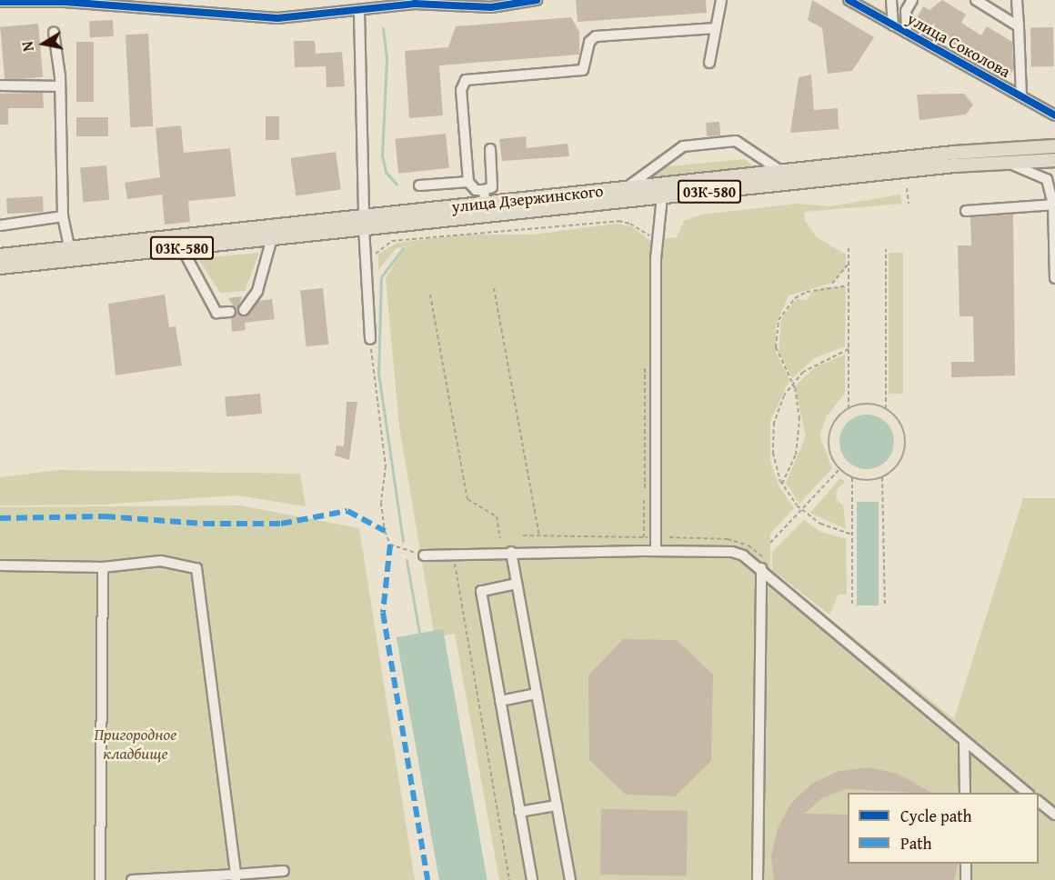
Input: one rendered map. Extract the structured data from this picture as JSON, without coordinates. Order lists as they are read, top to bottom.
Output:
{
  "streets": {
    "main road": ["03К-580", "улица Дзержинского"],
    "street": ["улица Соколова"]
  },
  "parks": ["Пригородное кладбище"],
  "legend": ["Cycle path", "Path"],
  "north": "left"
}
